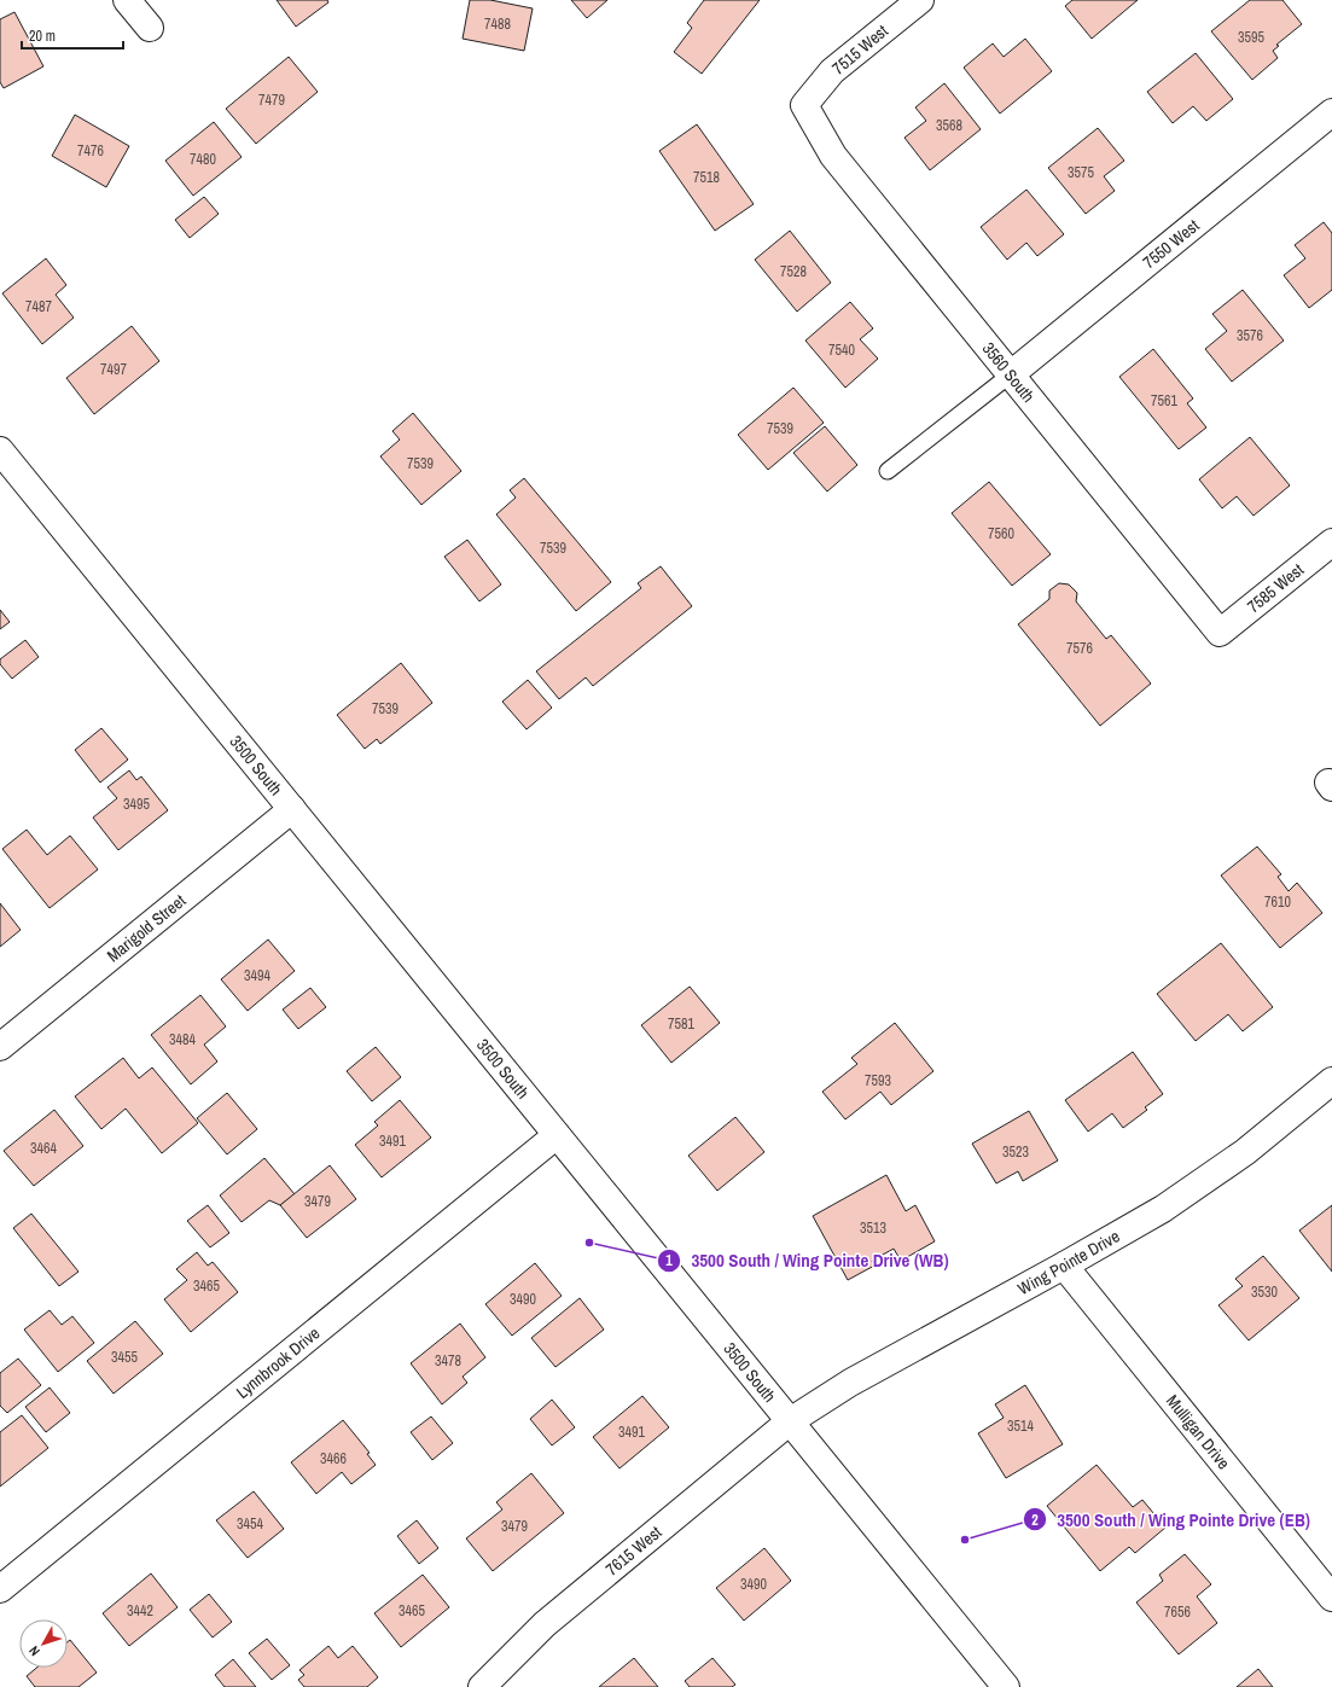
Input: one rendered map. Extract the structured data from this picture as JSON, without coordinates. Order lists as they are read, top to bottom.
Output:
{
  "streets": {
    "street": [
      "7515 West",
      "7550 West",
      "3560 South",
      "7585 West",
      "3500 South",
      "Marigold Street",
      "Wing Pointe Drive",
      "Lynnbrook Drive",
      "Mulligan Drive",
      "7615 West"
    ]
  },
  "crossings": [
    ["7515 West", "3560 South"],
    ["7550 West", "3560 South"],
    ["3560 South", "7585 West"],
    ["3500 South", "Marigold Street"],
    ["3500 South", "Wing Pointe Drive"],
    ["3500 South", "Lynnbrook Drive"],
    ["3500 South", "7615 West"],
    ["Wing Pointe Drive", "Mulligan Drive"],
    ["Wing Pointe Drive", "7615 West"]
  ],
  "places": ["3500 South / Wing Pointe Drive (WB)", "3500 South / Wing Pointe Drive (EB)"],
  "house_numbers": [
    "7488",
    "3595",
    "7479",
    "3568",
    "7476",
    "7480",
    "3575",
    "7518",
    "7528",
    "7487",
    "3576",
    "7540",
    "7497",
    "7561",
    "7539",
    "7539",
    "7560",
    "7539",
    "7576",
    "7539",
    "3495",
    "7610",
    "3494",
    "7581",
    "3484",
    "7593",
    "3491",
    "3464",
    "3523",
    "3479",
    "3513",
    "3465",
    "3530",
    "3490",
    "3455",
    "3478",
    "3514",
    "3491",
    "3466",
    "3454",
    "3479",
    "3490",
    "3442",
    "3465",
    "7656"
  ],
  "scale_bar": "20 m",
  "north": "bottom left"
}
